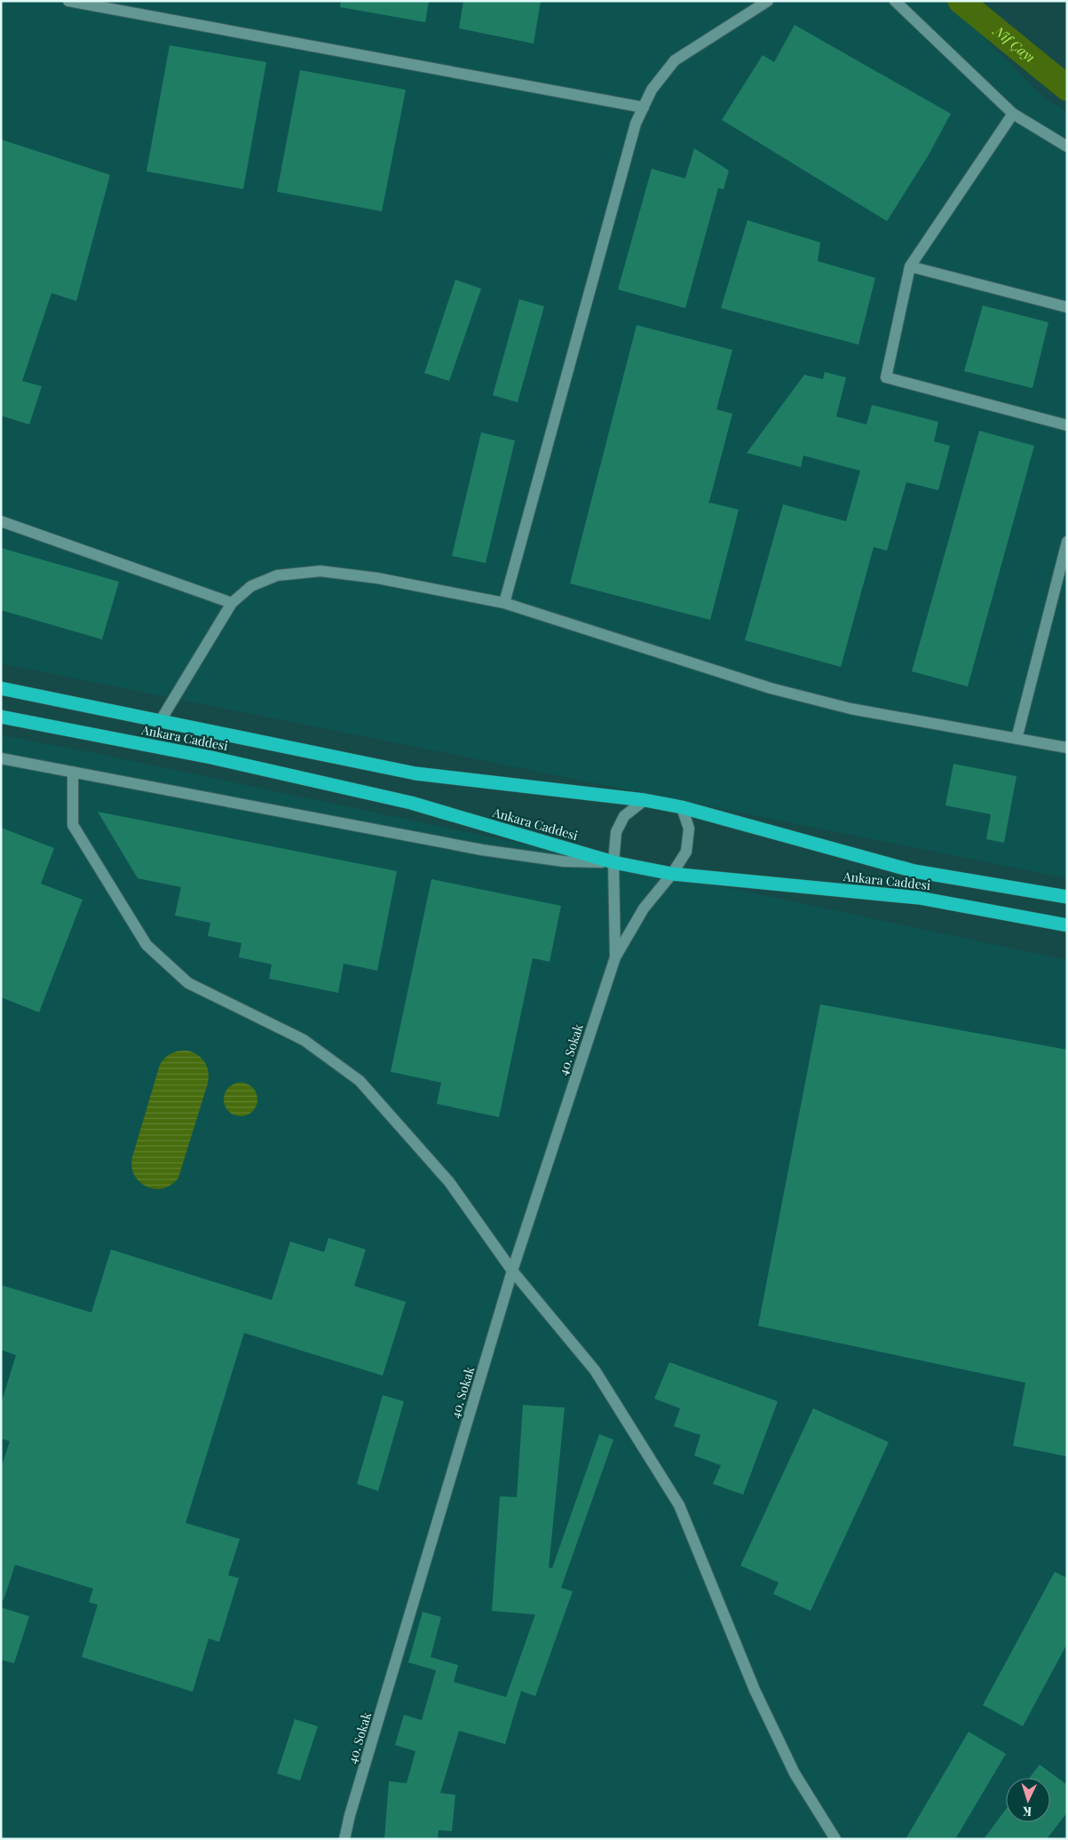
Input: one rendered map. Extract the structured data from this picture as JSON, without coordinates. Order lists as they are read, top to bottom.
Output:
{
  "streets": {
    "highway": ["Ankara Caddesi"],
    "street": ["40. Sokak"]
  },
  "water": ["Nif Çayı"],
  "north": "bottom"
}
